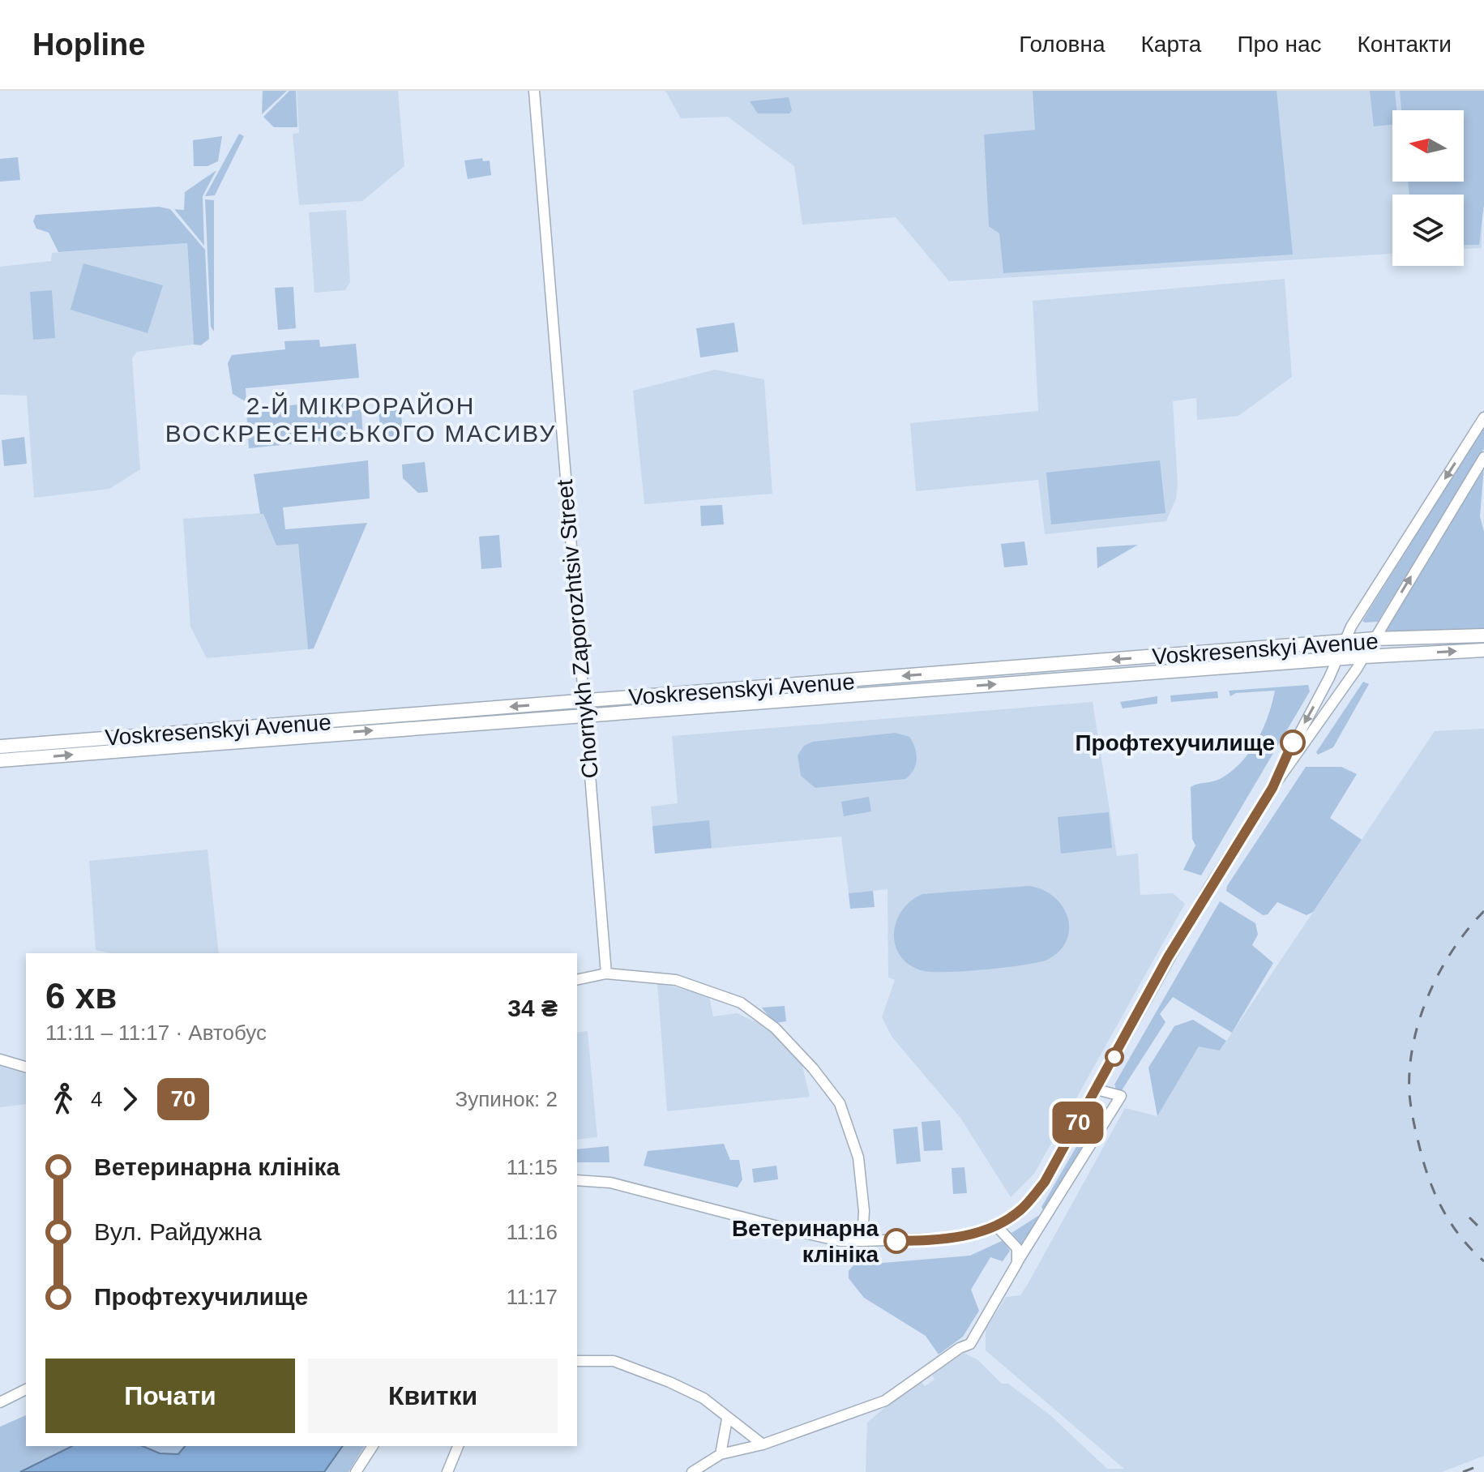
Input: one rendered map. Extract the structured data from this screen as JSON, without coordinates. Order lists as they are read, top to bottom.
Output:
{
  "streets": {
    "main road": ["Voskresenskyi Avenue"],
    "street": ["Chornykh Zaporozhtsiv Street"]
  },
  "crossings": [
    ["Chornykh Zaporozhtsiv Street", "Voskresenskyi Avenue"]
  ],
  "districts": ["2-Й МІКРОРАЙОН ВОСКРЕСЕНСЬКОГО МАСИВУ"],
  "places": ["Профтехучилище", "Ветеринарна клініка"],
  "lines": ["bus line 70"],
  "north": "left",
  "page": {
    "header": "Hopline",
    "nav": [
      "Головна",
      "Карта",
      "Про нас",
      "Контакти"
    ],
    "on_map": "70",
    "heading": ["6 хв", "11:11 – 11:17 · Автобус", "34 ₴"],
    "legs": ["4", "70", "Зупинок: 2"],
    "list": [
      {
        "name": "Ветеринарна клініка",
        "value": "11:15"
      },
      {
        "name": "Вул. Райдужна",
        "value": "11:16"
      },
      {
        "name": "Профтехучилище",
        "value": "11:17"
      }
    ],
    "buttons": ["Почати", "Квитки"]
  }
}
